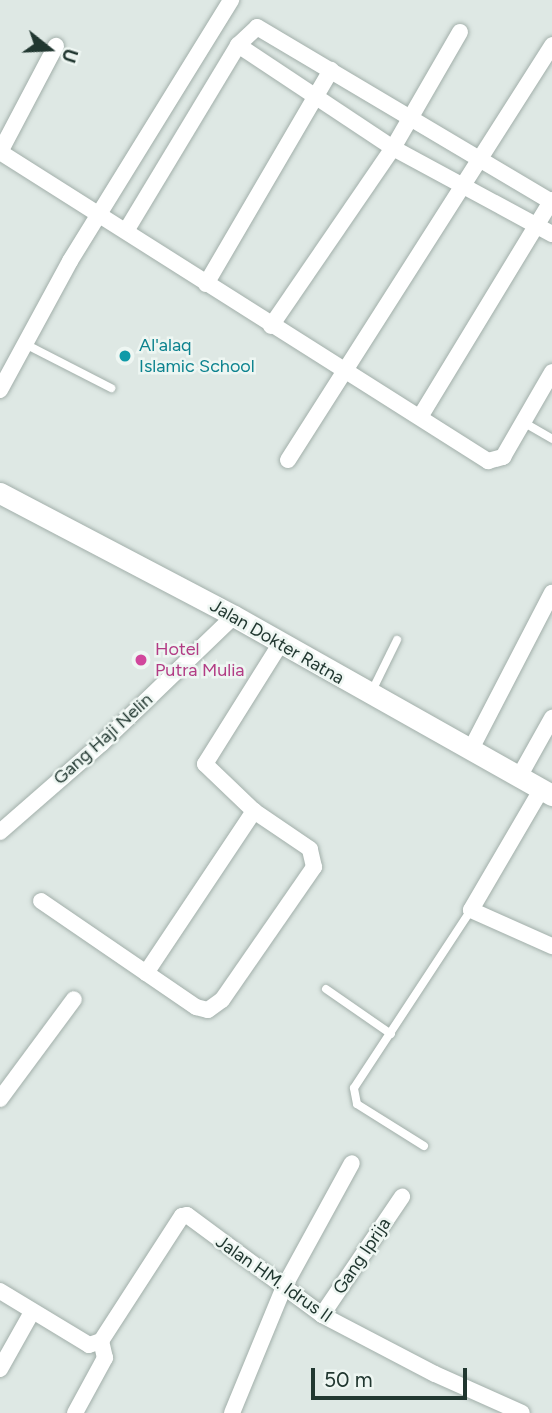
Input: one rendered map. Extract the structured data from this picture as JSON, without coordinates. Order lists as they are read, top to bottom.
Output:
{
  "streets": {
    "street": [
      "Jalan Dokter Ratna",
      "Gang Haji Nelin",
      "Gang Iprija",
      "Jalan HM. Idrus II"
    ]
  },
  "crossings": [
    ["Jalan Dokter Ratna", "Gang Haji Nelin"],
    ["Gang Iprija", "Jalan HM. Idrus II"]
  ],
  "places": ["Al'alaq Islamic School", "Hotel Putra Mulia"],
  "scale_bar": "50 m",
  "north": "right"
}
